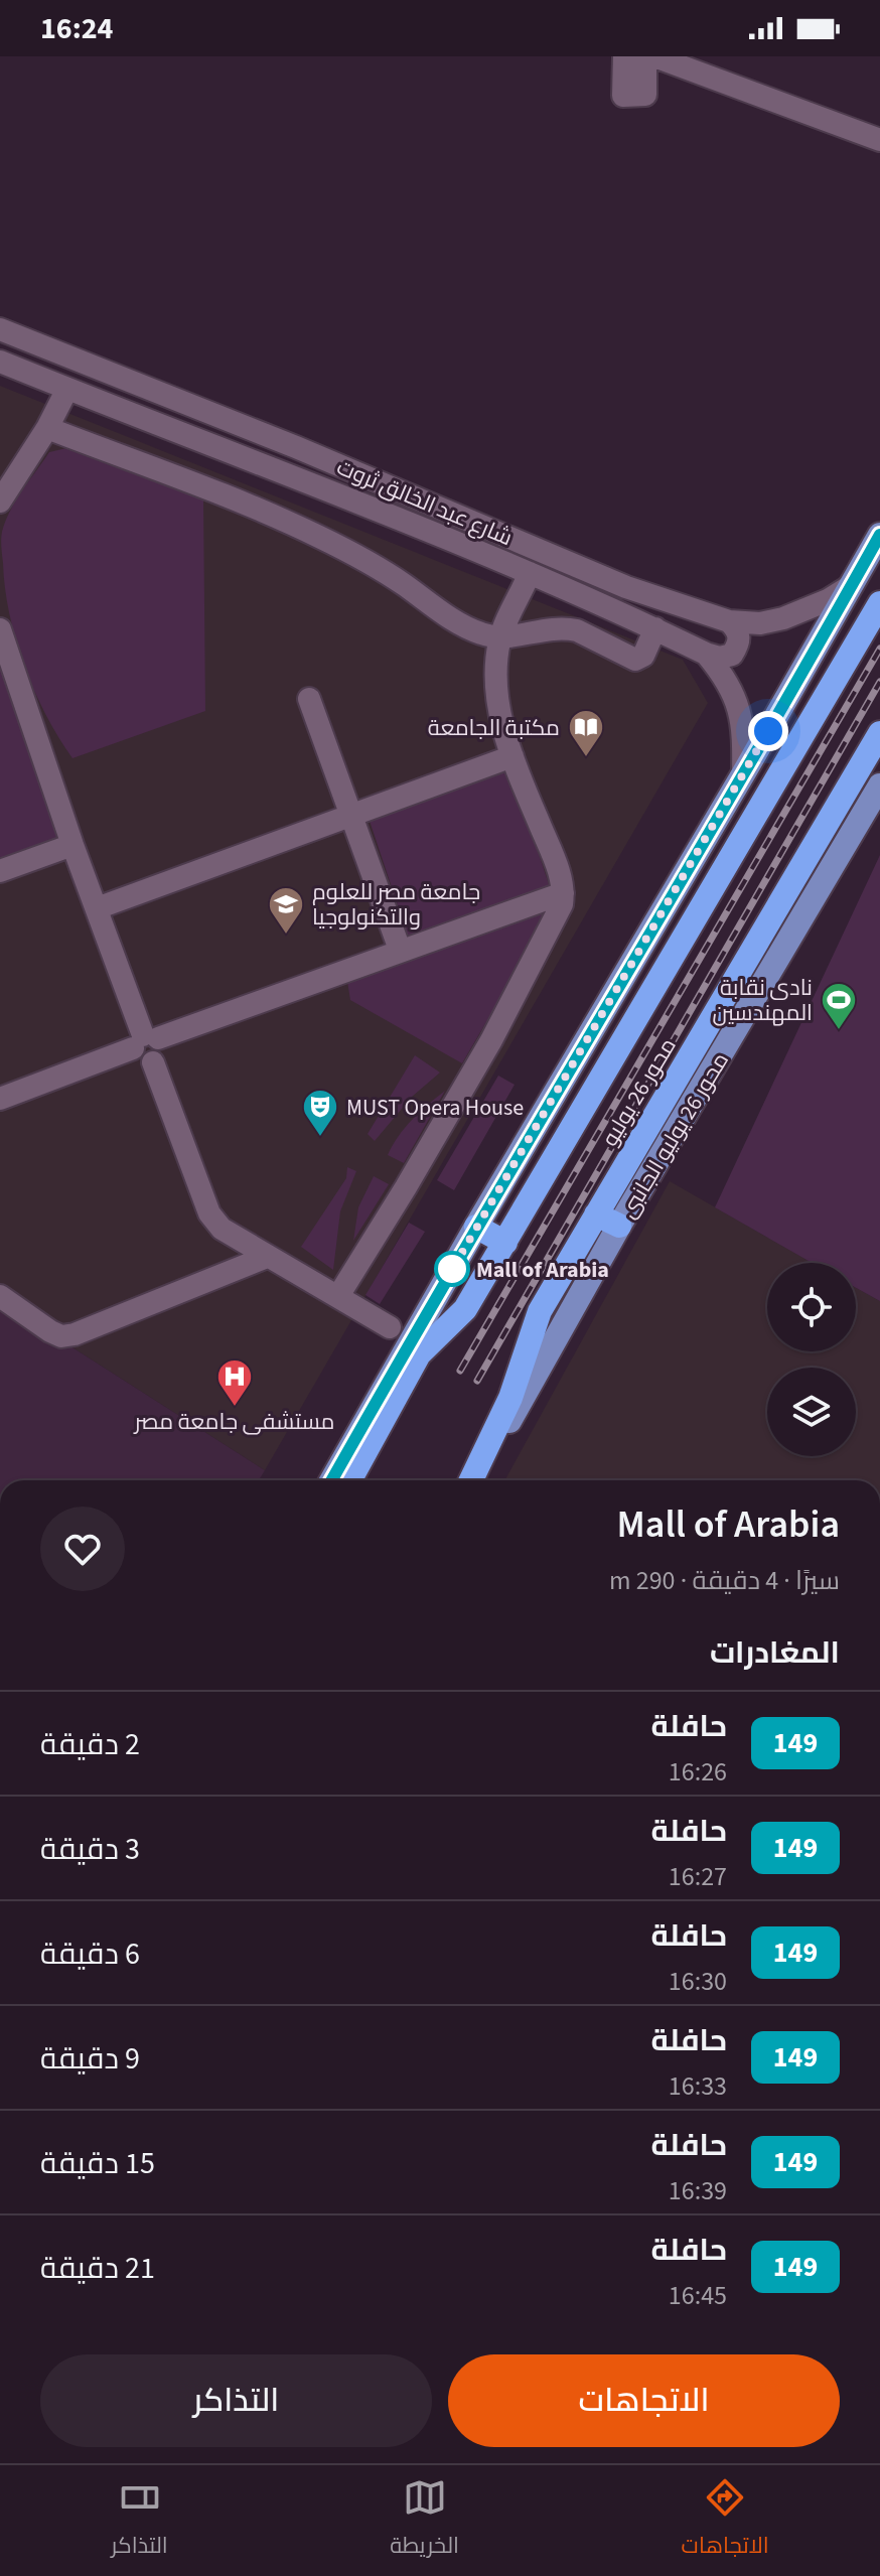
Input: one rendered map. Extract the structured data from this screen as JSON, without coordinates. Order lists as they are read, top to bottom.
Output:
{
  "streets": {
    "highway": ["محور 26 يوليو"],
    "main road": ["محور 26 يوليو الجانبى"],
    "street": ["شارع عبد الخالق ثروت"]
  },
  "places": {
    "library": ["مكتبة الجامعة"],
    "school or university": ["جامعة مصر للعلوم والتكنولوجيا"],
    "sports": ["نادى نقابة المهندسين"],
    "theatre": ["MUST Opera House"],
    "other": ["Mall of Arabia"],
    "hospital": ["مستشفى جامعة مصر"]
  },
  "lines": ["bus line 149"],
  "page": {
    "status": "16:24",
    "heading": [
      ["Mall of Arabia", "سيرًا · 4 دقيقة · 290 m"],
      "المغادرات"
    ],
    "list": [
      {
        "mark": "149",
        "name": "حافلة",
        "note": "16:26",
        "value": "2 دقيقة"
      },
      {
        "mark": "149",
        "name": "حافلة",
        "note": "16:27",
        "value": "3 دقيقة"
      },
      {
        "mark": "149",
        "name": "حافلة",
        "note": "16:30",
        "value": "6 دقيقة"
      },
      {
        "mark": "149",
        "name": "حافلة",
        "note": "16:33",
        "value": "9 دقيقة"
      },
      {
        "mark": "149",
        "name": "حافلة",
        "note": "16:39",
        "value": "15 دقيقة"
      },
      {
        "mark": "149",
        "name": "حافلة",
        "note": "16:45",
        "value": "21 دقيقة"
      }
    ],
    "buttons": ["الاتجاهات", "التذاكر"],
    "tabs": ["الاتجاهات", "الخريطة", "التذاكر"]
  }
}
